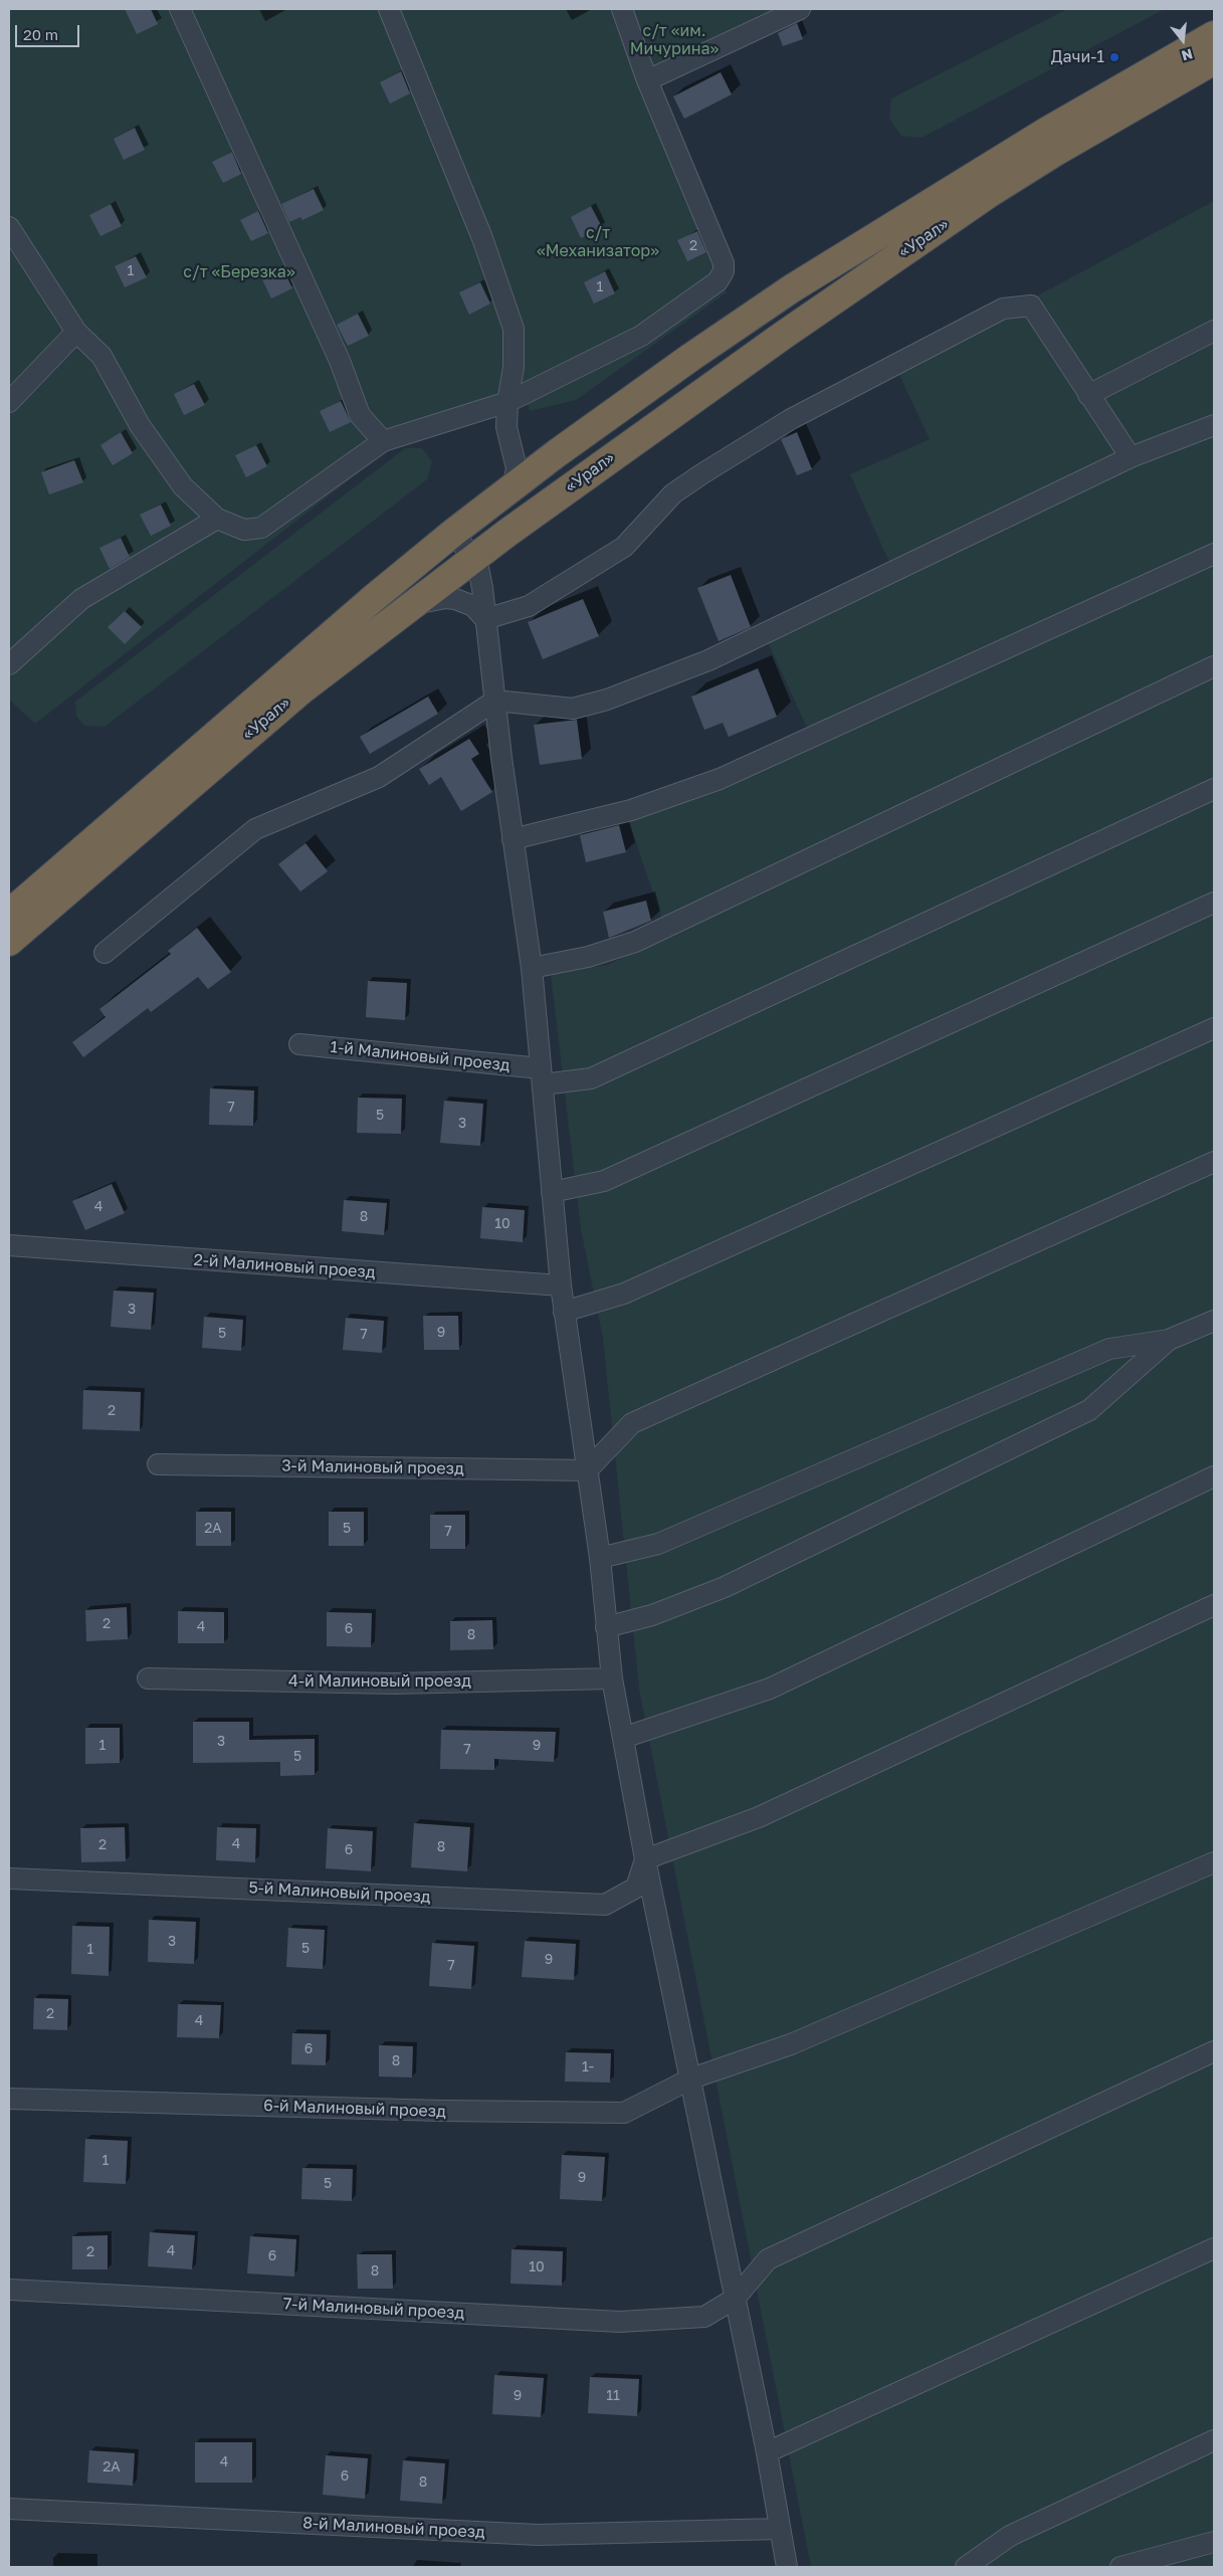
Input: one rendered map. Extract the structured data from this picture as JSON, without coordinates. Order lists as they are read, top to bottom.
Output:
{
  "streets": {
    "highway": ["«Урал»"],
    "street": [
      "1-й Малиновый проезд",
      "2-й Малиновый проезд",
      "3-й Малиновый проезд",
      "4-й Малиновый проезд",
      "5-й Малиновый проезд",
      "6-й Малиновый проезд",
      "7-й Малиновый проезд",
      "8-й Малиновый проезд"
    ]
  },
  "parks": ["с/т «им. Мичурина»", "с/т «Механизатор»", "с/т «Березка»"],
  "places": ["Дачи-1"],
  "house_numbers": [
    "2",
    "1",
    "1",
    "7",
    "5",
    "3",
    "4",
    "8",
    "10",
    "3",
    "9",
    "5",
    "7",
    "2",
    "2А",
    "5",
    "7",
    "2",
    "4",
    "6",
    "8",
    "3",
    "1",
    "9",
    "7",
    "5",
    "4",
    "2",
    "8",
    "6",
    "3",
    "5",
    "1",
    "9",
    "7",
    "2",
    "4",
    "6",
    "8",
    "1-",
    "1",
    "9",
    "5",
    "4",
    "2",
    "6",
    "10",
    "8",
    "9",
    "11",
    "4",
    "2А",
    "6",
    "8"
  ],
  "scale_bar": "20 m",
  "north": "bottom"
}
